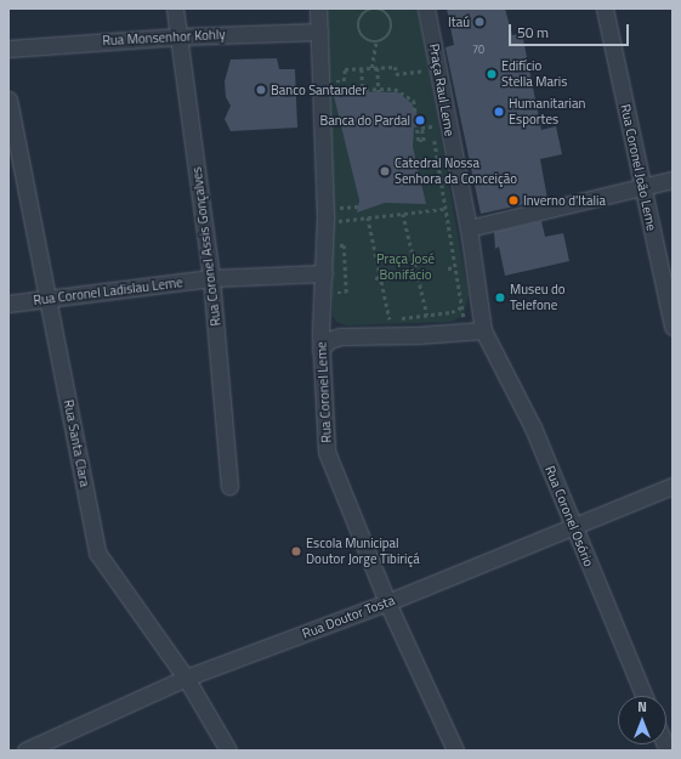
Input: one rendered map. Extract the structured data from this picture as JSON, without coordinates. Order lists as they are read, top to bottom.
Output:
{
  "streets": {
    "street": [
      "Rua Monsenhor Kohly",
      "Praça Raul Leme",
      "Rua Coronel João Leme",
      "Rua Coronel Assis Gonçalves",
      "Rua Coronel Ladislau Leme",
      "Rua Coronel Leme",
      "Rua Santa Clara",
      "Rua Coronel Osório",
      "Rua Doutor Tosta"
    ]
  },
  "crossings": [
    ["Rua Monsenhor Kohly", "Rua Coronel Assis Gonçalves"],
    ["Rua Monsenhor Kohly", "Rua Coronel Leme"],
    ["Rua Coronel Assis Gonçalves", "Rua Coronel Ladislau Leme"],
    ["Rua Coronel Ladislau Leme", "Rua Coronel Leme"],
    ["Rua Coronel Ladislau Leme", "Rua Santa Clara"],
    ["Rua Coronel Leme", "Rua Doutor Tosta"],
    ["Rua Santa Clara", "Rua Doutor Tosta"],
    ["Rua Coronel Osório", "Rua Doutor Tosta"]
  ],
  "parks": ["Praça José Bonifácio"],
  "places": [
    "Itaú",
    "Edifício Stella Maris",
    "Banco Santander",
    "Humanitarian Esportes",
    "Banca do Pardal",
    "Catedral Nossa Senhora da Conceição",
    "Inverno d'Italia",
    "Museu do Telefone",
    "Escola Municipal Doutor Jorge Tibiriçá"
  ],
  "house_numbers": ["70"],
  "scale_bar": "50 m",
  "north": "top"
}
